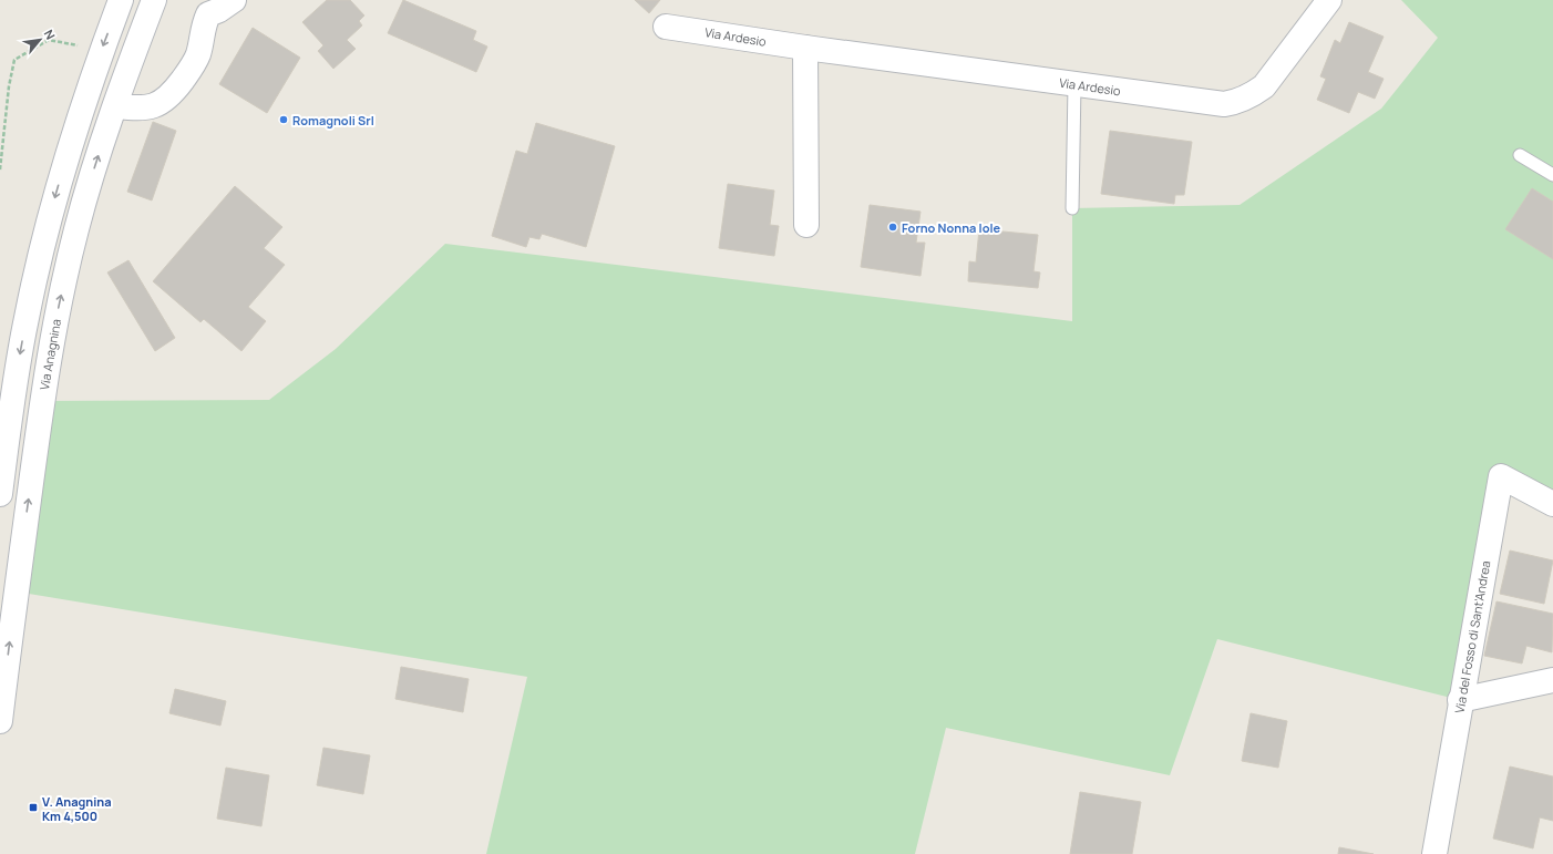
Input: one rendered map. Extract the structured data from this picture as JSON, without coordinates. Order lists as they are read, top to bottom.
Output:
{
  "streets": {
    "street": ["Via Ardesio", "Via Anagnina", "Via del Fosso di Sant'Andrea"]
  },
  "places": {
    "other": ["Romagnoli Srl", "Forno Nonna Iole"],
    "transit": ["V. Anagnina Km 4,500"]
  },
  "north": "top right"
}
